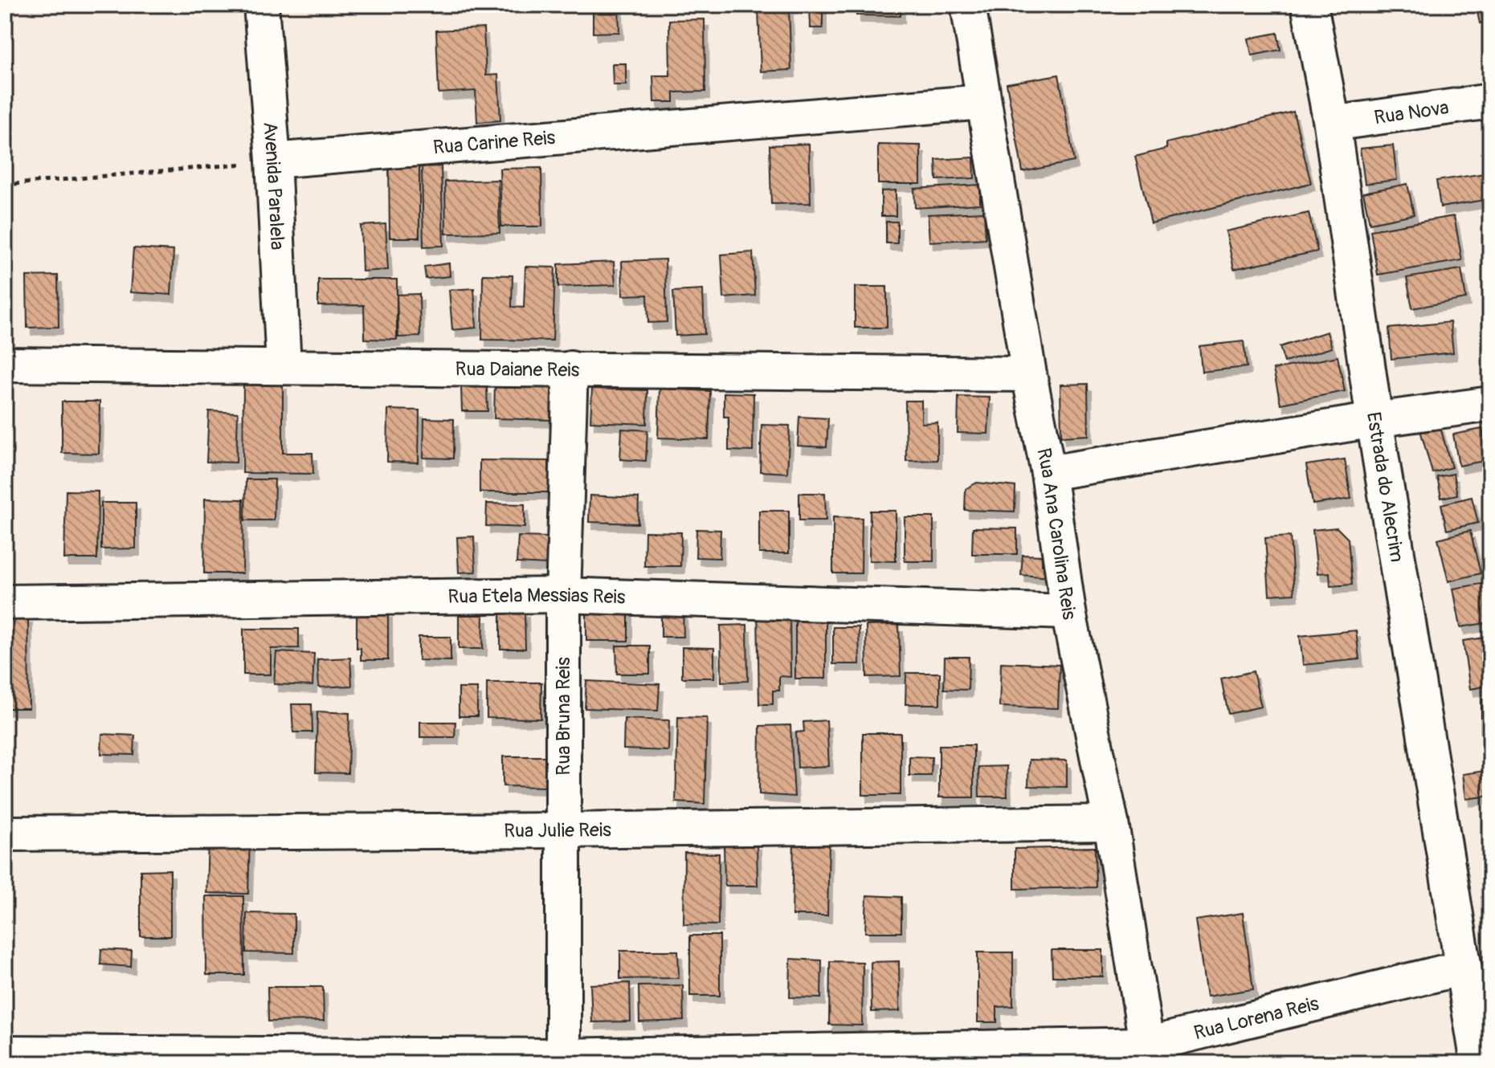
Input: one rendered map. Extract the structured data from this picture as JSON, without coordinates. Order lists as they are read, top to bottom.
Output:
{
  "streets": {
    "street": [
      "Rua Nova",
      "Rua Carine Reis",
      "Avenida Paralela",
      "Rua Daiane Reis",
      "Estrada do Alecrim",
      "Rua Ana Carolina Reis",
      "Rua Etela Messias Reis",
      "Rua Bruna Reis",
      "Rua Julie Reis",
      "Rua Lorena Reis"
    ]
  },
  "crossings": [
    ["Rua Nova", "Estrada do Alecrim"],
    ["Rua Carine Reis", "Avenida Paralela"],
    ["Rua Carine Reis", "Rua Ana Carolina Reis"],
    ["Avenida Paralela", "Rua Daiane Reis"],
    ["Rua Daiane Reis", "Rua Ana Carolina Reis"],
    ["Rua Daiane Reis", "Rua Bruna Reis"],
    ["Estrada do Alecrim", "Rua Lorena Reis"],
    ["Rua Ana Carolina Reis", "Rua Etela Messias Reis"],
    ["Rua Ana Carolina Reis", "Rua Julie Reis"],
    ["Rua Ana Carolina Reis", "Rua Lorena Reis"],
    ["Rua Etela Messias Reis", "Rua Bruna Reis"],
    ["Rua Bruna Reis", "Rua Julie Reis"],
    ["Rua Bruna Reis", "Rua Lorena Reis"]
  ]
}
